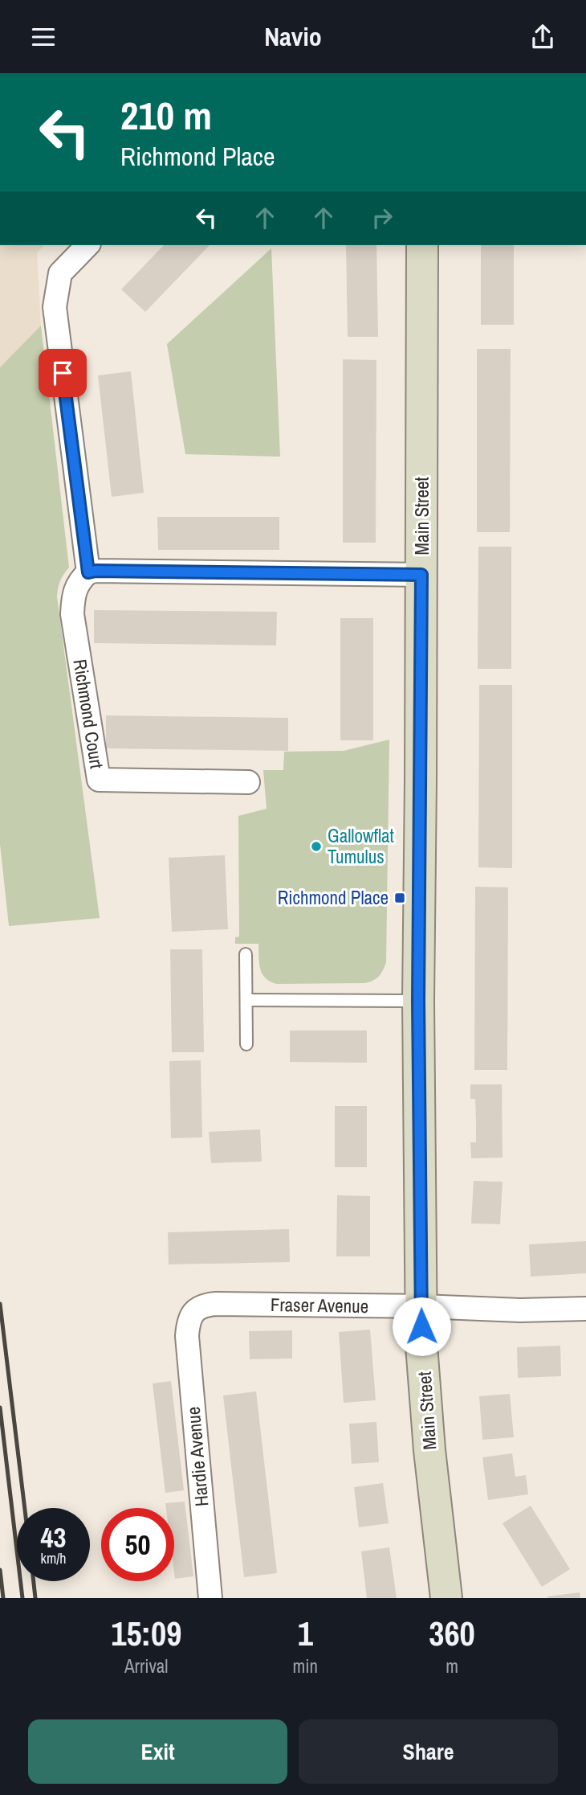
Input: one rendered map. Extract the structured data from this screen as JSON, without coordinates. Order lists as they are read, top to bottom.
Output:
{
  "streets": {
    "main road": ["Main Street"],
    "street": ["Richmond Court", "Fraser Avenue", "Hardie Avenue"]
  },
  "crossings": [
    ["Main Street", "Fraser Avenue"],
    ["Fraser Avenue", "Hardie Avenue"]
  ],
  "places": {
    "other": ["Gallowflat Tumulus"],
    "transit": ["Richmond Place"]
  },
  "page": {
    "header": "Navio",
    "turn": ["210 m", "Richmond Place"],
    "speed": "43 km/h",
    "limit": "50",
    "eta": [
      "15:09",
      "Arrival",
      "1",
      "min",
      "360",
      "m"
    ],
    "buttons": ["Exit", "Share"]
  }
}
